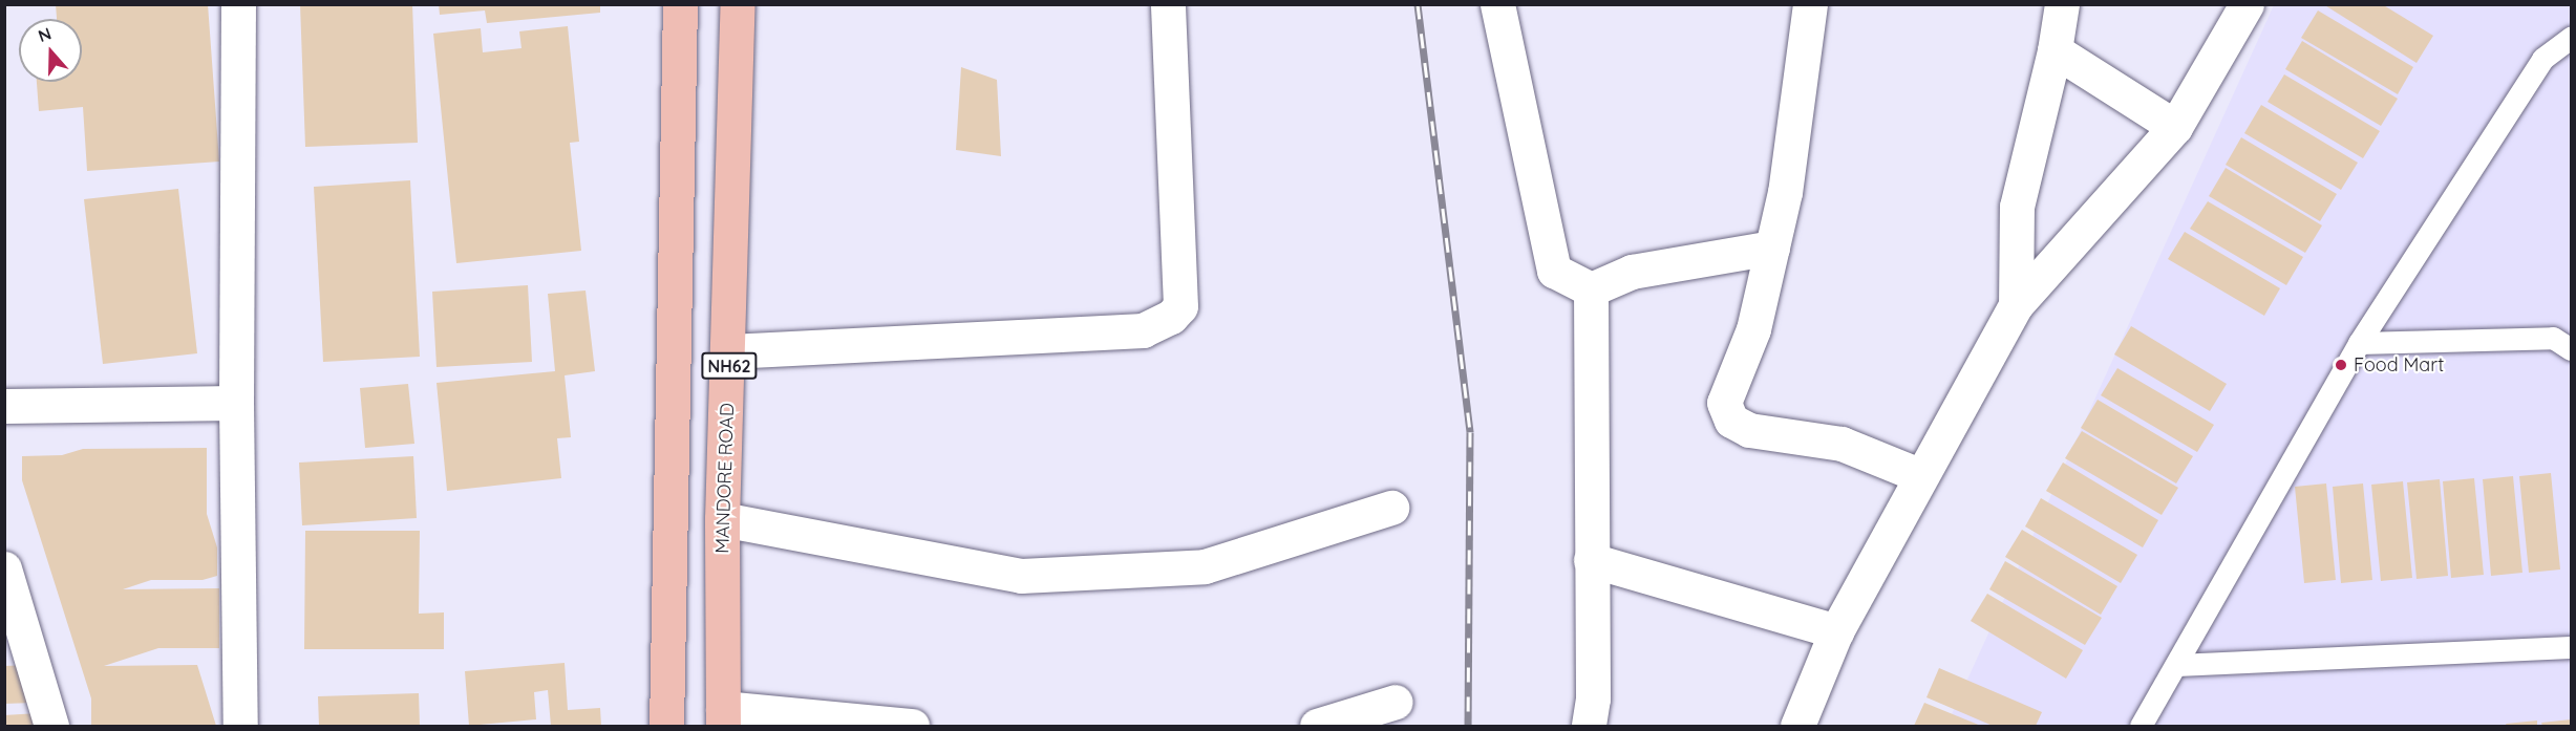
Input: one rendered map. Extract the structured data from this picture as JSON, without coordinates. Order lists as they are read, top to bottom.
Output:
{
  "streets": {
    "highway": ["NH62", "MANDORE ROAD"]
  },
  "places": ["Food Mart"],
  "north": "top"
}
